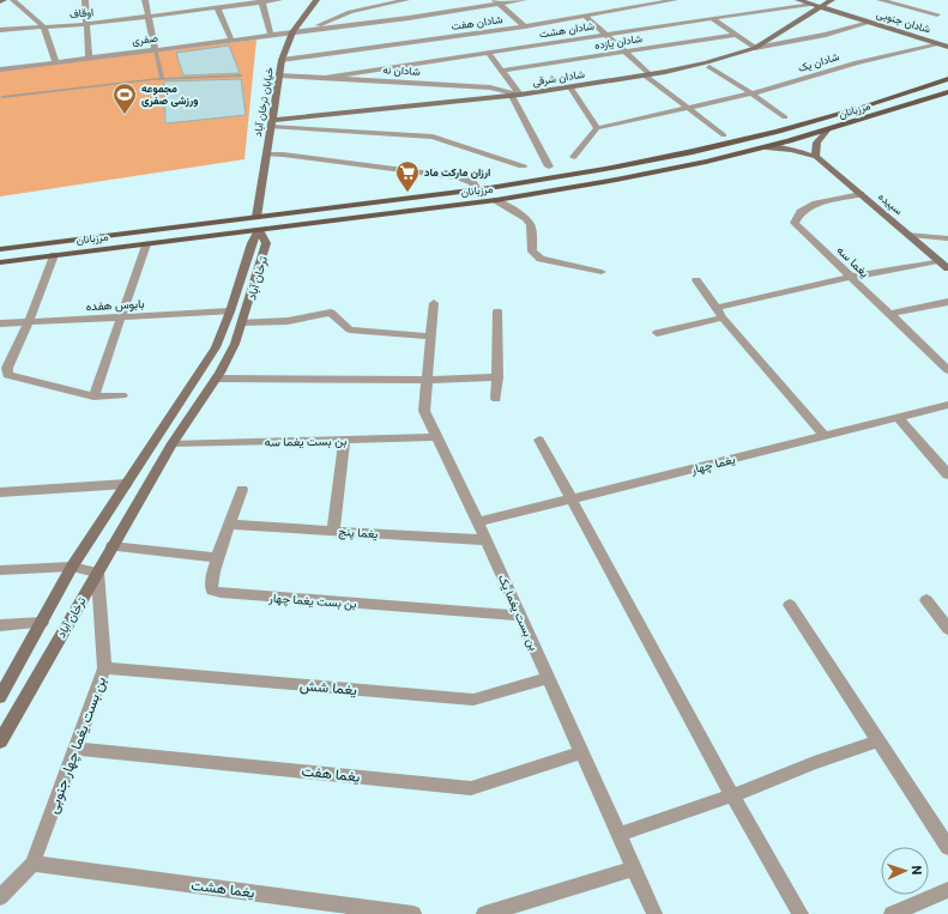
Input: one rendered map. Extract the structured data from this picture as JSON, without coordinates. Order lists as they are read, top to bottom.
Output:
{
  "streets": {
    "main road": ["مرزبانان"],
    "street": [
      "اوقاف",
      "شادان جنوبی",
      "شادان هفت",
      "شادان هشت",
      "صفری",
      "شادان یازده",
      "شادان یک",
      "شادان نه",
      "شادان شرقی",
      "خیابان ترخان آباد",
      "سپیده",
      "یغما سه",
      "ترخان آباد",
      "بابوس هفده",
      "بن بست یغما سه",
      "یغما چهار",
      "یغما پنج",
      "بن بست یغما چهار",
      "بن بست یغما یک",
      "یغما شش",
      "بن بست یغما چهار جنوبی",
      "یغما هفت",
      "یغما هشت"
    ]
  },
  "crossings": [
    ["شادان جنوبی", "شادان هشت"],
    ["شادان جنوبی", "شادان یک"],
    ["شادان جنوبی", "شادان شرقی"],
    ["شادان هفت", "خیابان ترخان آباد"],
    ["شادان هشت", "شادان نه"],
    ["صفری", "خیابان ترخان آباد"],
    ["شادان نه", "شادان شرقی"],
    ["شادان نه", "خیابان ترخان آباد"],
    ["شادان شرقی", "خیابان ترخان آباد"],
    ["خیابان ترخان آباد", "مرزبانان"],
    ["مرزبانان", "سپیده"],
    ["مرزبانان", "ترخان آباد"],
    ["سپیده", "یغما سه"],
    ["ترخان آباد", "بابوس هفده"],
    ["ترخان آباد", "بن بست یغما سه"],
    ["ترخان آباد", "بن بست یغما چهار جنوبی"],
    ["بن بست یغما سه", "بن بست یغما یک"],
    ["یغما چهار", "بن بست یغما یک"],
    ["یغما پنج", "بن بست یغما چهار"],
    ["یغما پنج", "بن بست یغما یک"],
    ["بن بست یغما چهار", "بن بست یغما یک"],
    ["بن بست یغما یک", "یغما شش"],
    ["بن بست یغما یک", "یغما هفت"],
    ["یغما شش", "بن بست یغما چهار جنوبی"],
    ["بن بست یغما چهار جنوبی", "یغما هفت"],
    ["بن بست یغما چهار جنوبی", "یغما هشت"]
  ],
  "places": {
    "sports": ["مجموعه ورزشی صفری"],
    "supermarket": ["ارزان مارکت ماد"]
  },
  "north": "right"
}
